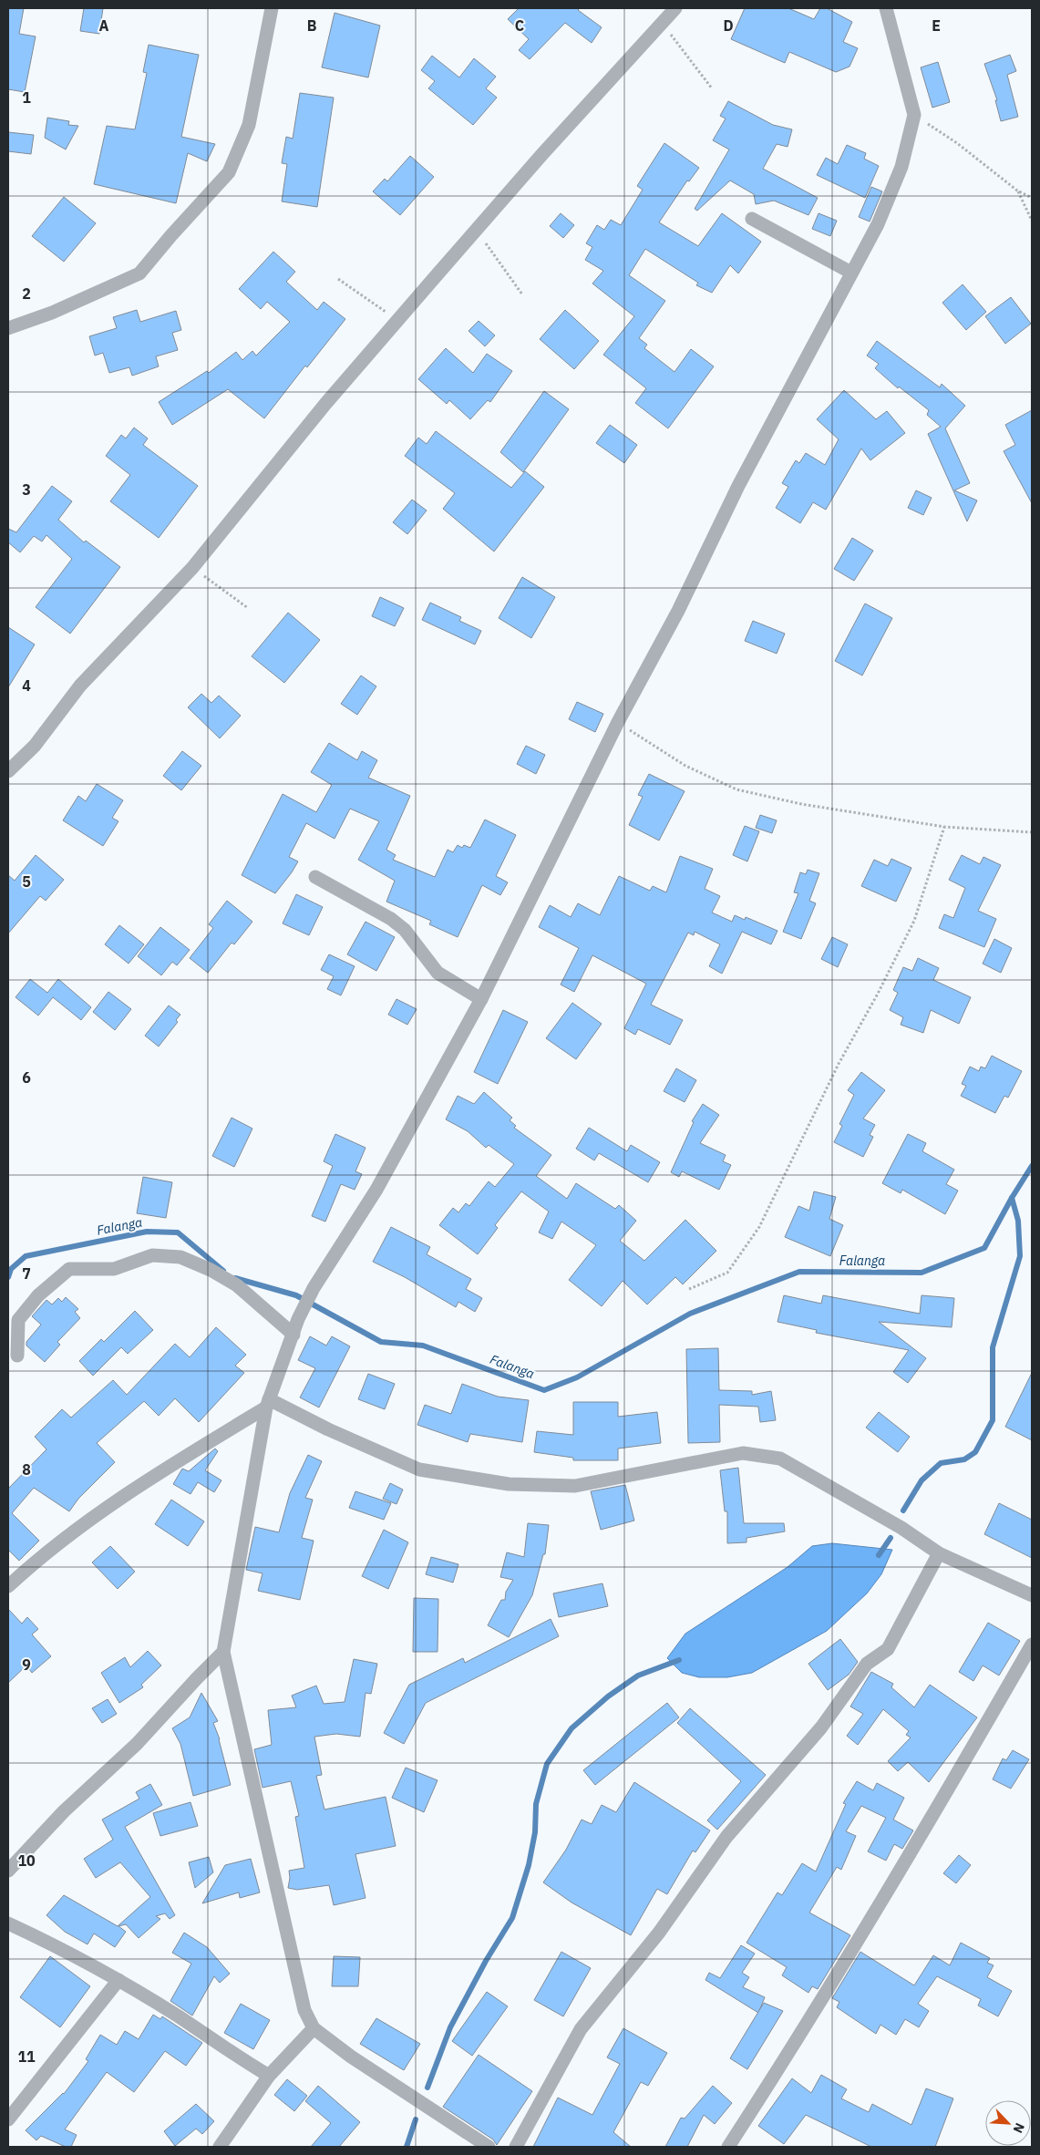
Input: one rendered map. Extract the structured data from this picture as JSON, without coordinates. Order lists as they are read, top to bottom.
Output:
{
  "water": ["Falanga"],
  "north": "bottom right",
  "grid": {
    "columns": [
      "A",
      "B",
      "C",
      "D",
      "E"
    ],
    "rows": [
      "1",
      "2",
      "3",
      "4",
      "5",
      "6",
      "7",
      "8",
      "9",
      "10",
      "11"
    ]
  }
}
